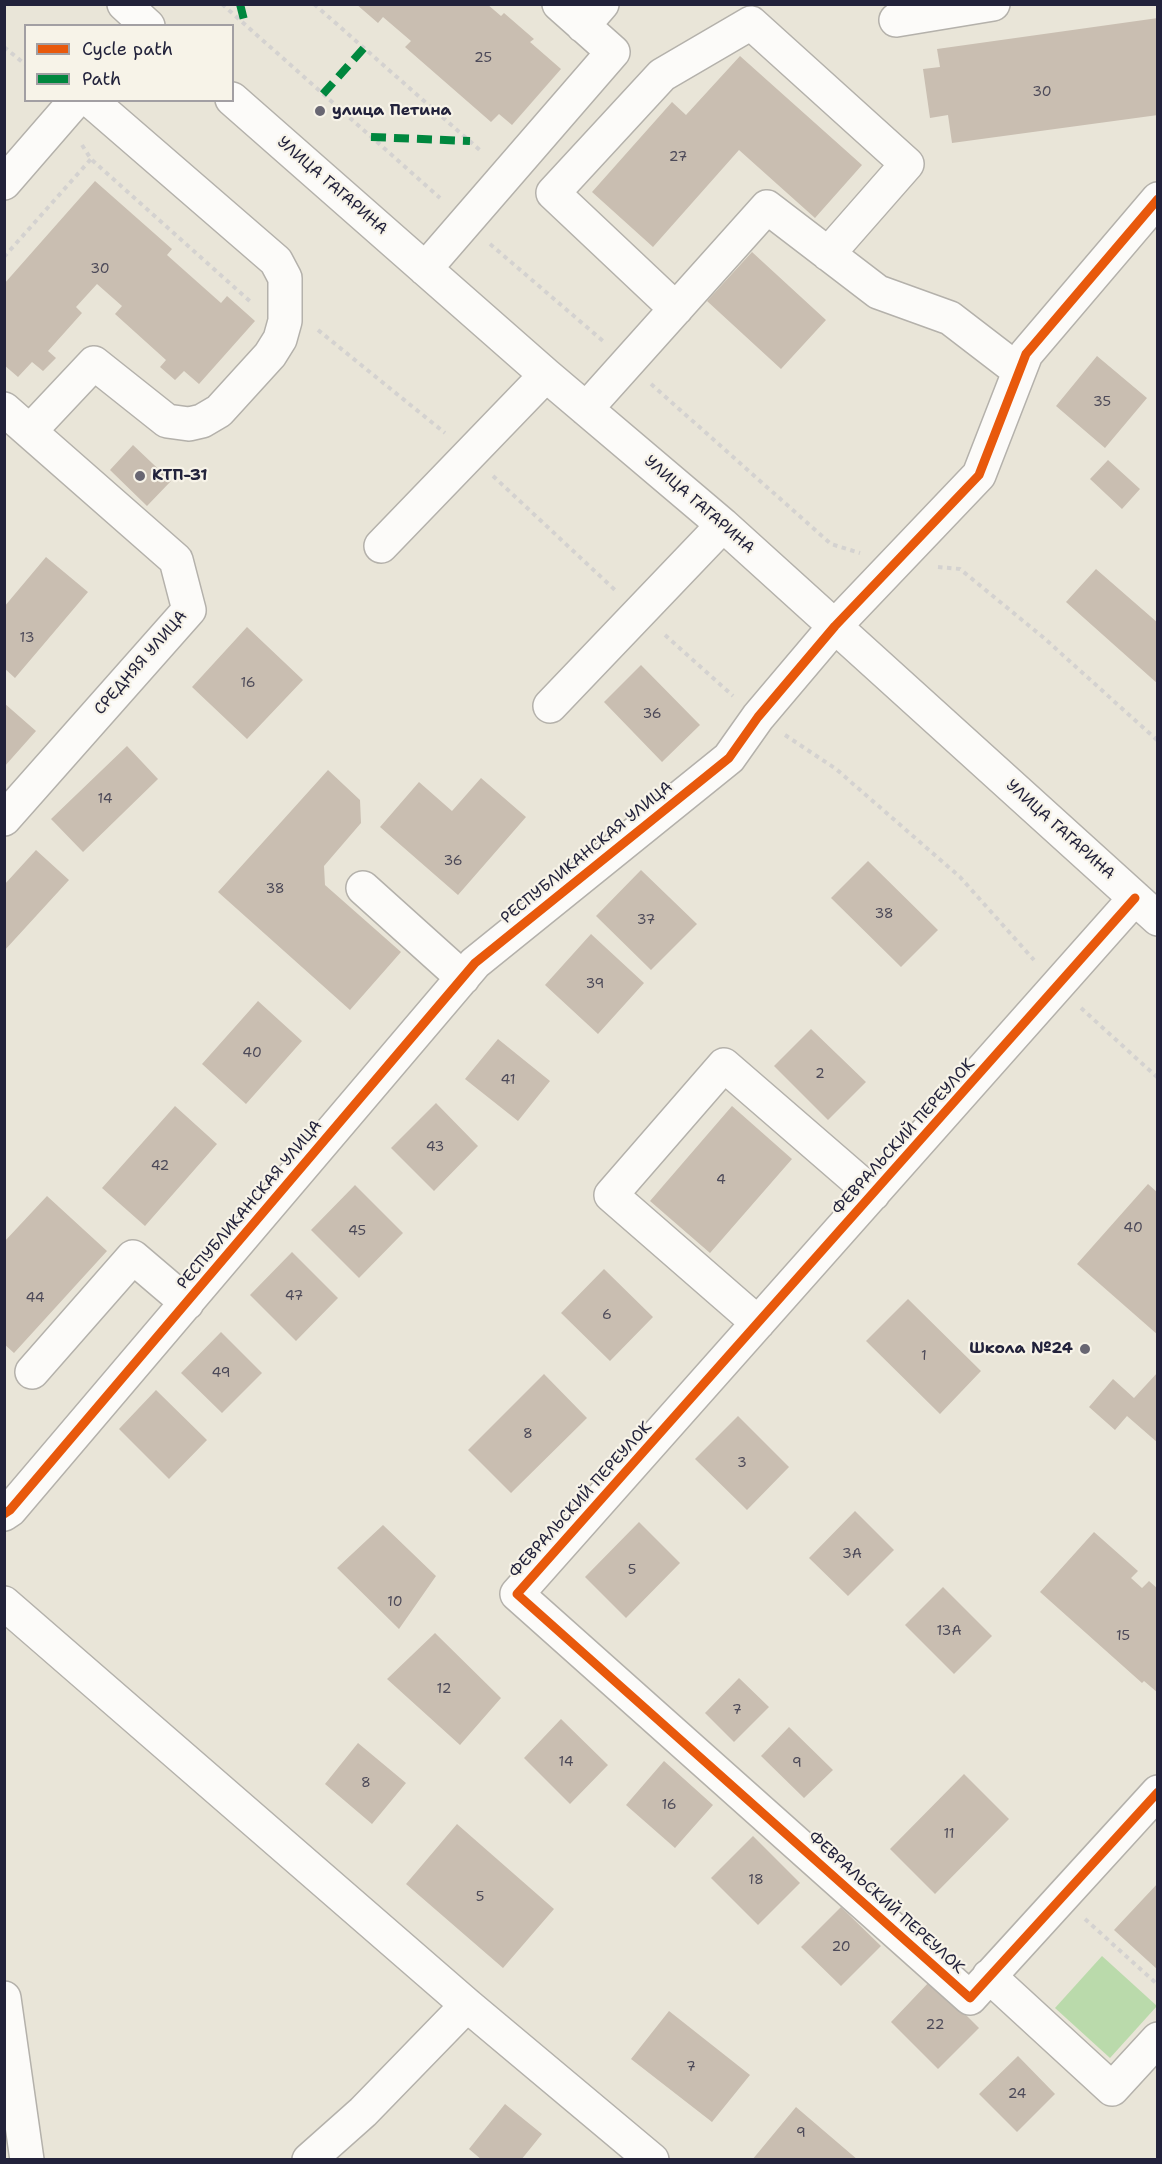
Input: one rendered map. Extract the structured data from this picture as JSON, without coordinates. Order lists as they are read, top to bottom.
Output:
{
  "streets": {
    "street": [
      "УЛИЦА ГАГАРИНА",
      "СРЕДНЯЯ УЛИЦА",
      "РЕСПУБЛИКАНСКАЯ УЛИЦА",
      "ФЕВРАЛЬСКИЙ ПЕРЕУЛОК"
    ]
  },
  "crossings": [
    ["УЛИЦА ГАГАРИНА", "РЕСПУБЛИКАНСКАЯ УЛИЦА"],
    ["УЛИЦА ГАГАРИНА", "ФЕВРАЛЬСКИЙ ПЕРЕУЛОК"]
  ],
  "places": ["улица Петина", "КТП-31", "Школа №24"],
  "house_numbers": [
    "25",
    "30",
    "27",
    "30",
    "35",
    "13",
    "16",
    "36",
    "14",
    "36",
    "38",
    "38",
    "37",
    "39",
    "40",
    "2",
    "41",
    "43",
    "42",
    "4",
    "40",
    "45",
    "47",
    "44",
    "6",
    "1",
    "49",
    "8",
    "3",
    "3А",
    "5",
    "10",
    "13А",
    "15",
    "12",
    "7",
    "14",
    "9",
    "8",
    "16",
    "11",
    "18",
    "5",
    "20",
    "22",
    "7",
    "24",
    "9"
  ],
  "legend": ["Cycle path", "Path"]
}
